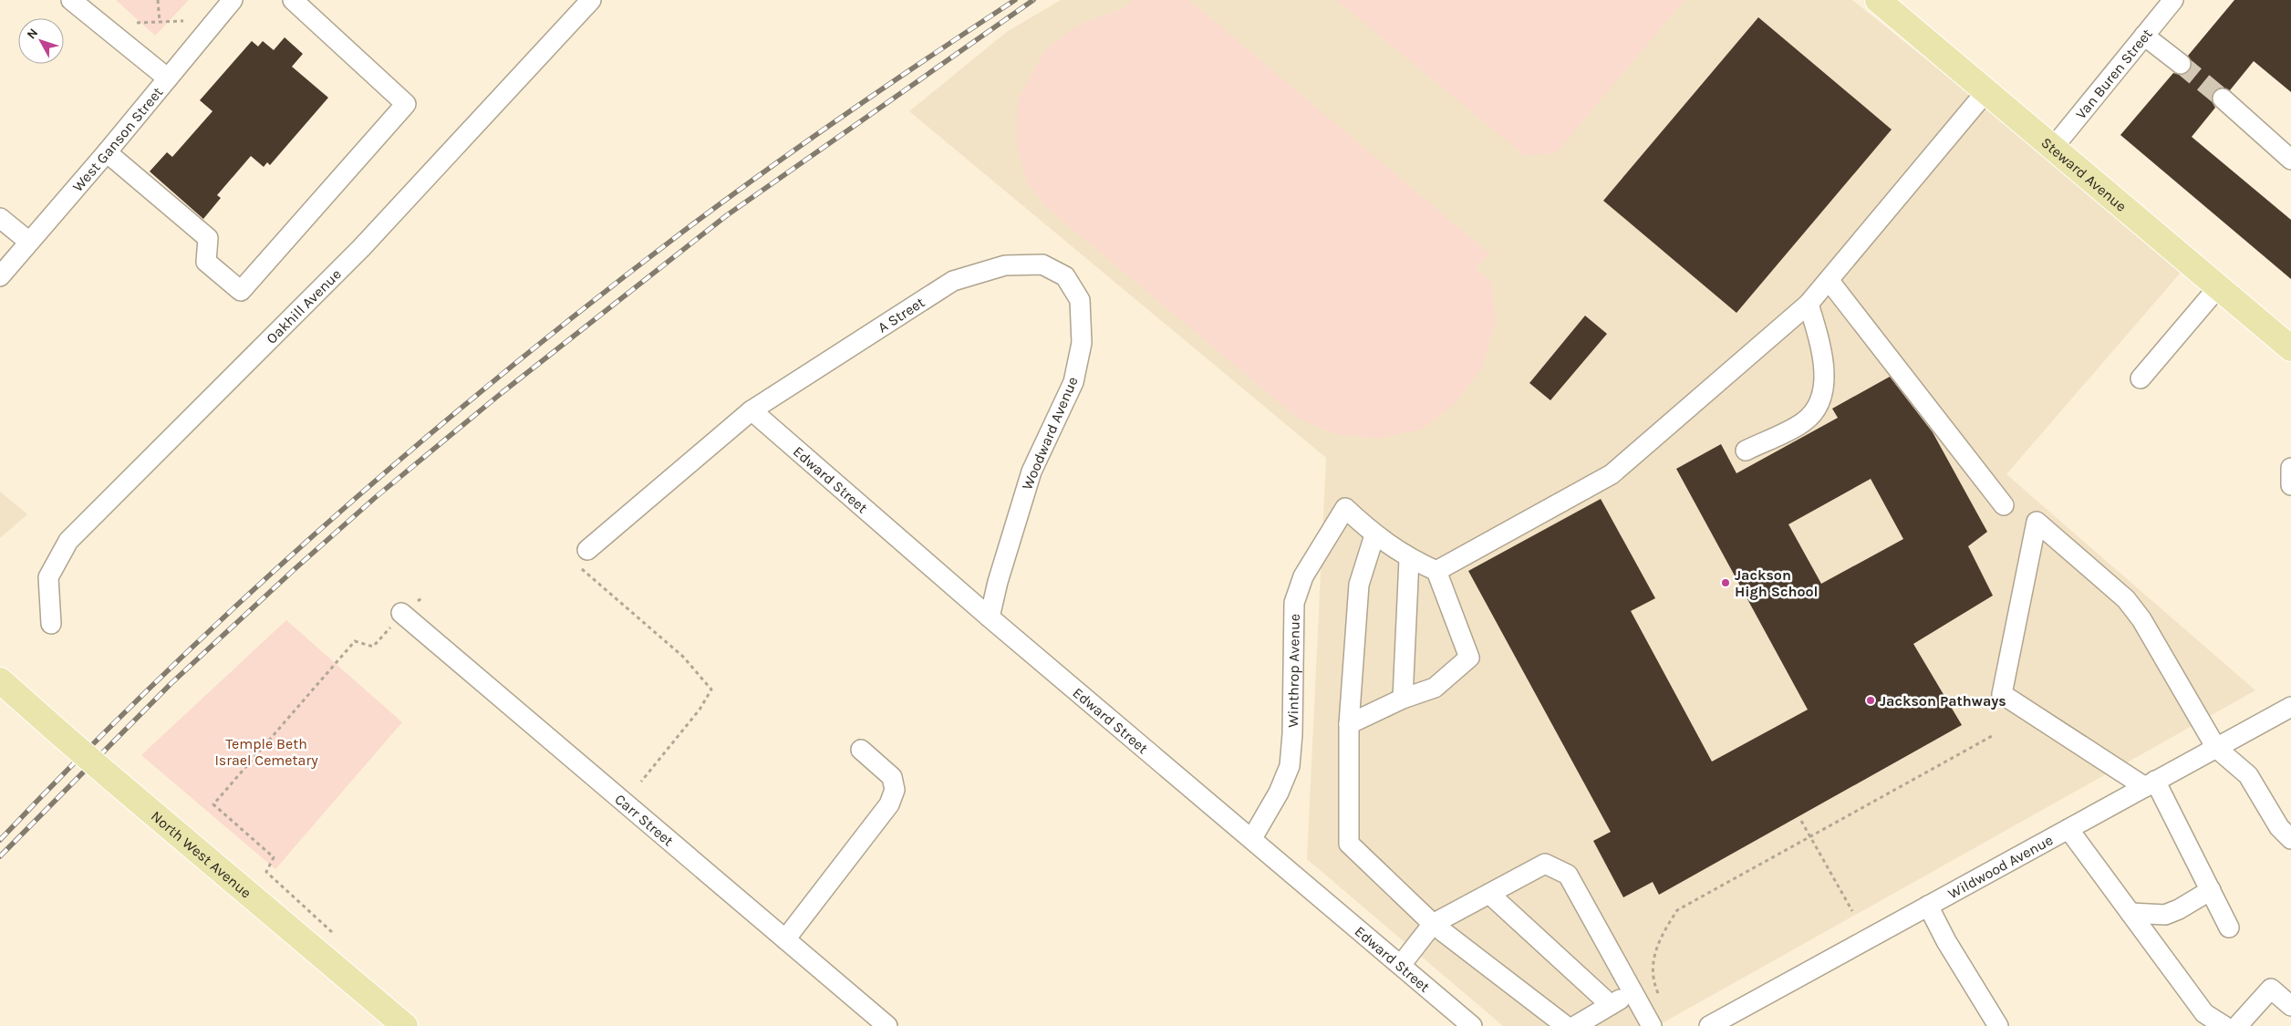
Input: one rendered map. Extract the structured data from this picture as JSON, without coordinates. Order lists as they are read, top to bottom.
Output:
{
  "streets": {
    "main road": ["Steward Avenue", "North West Avenue"],
    "street": [
      "Van Buren Street",
      "West Ganson Street",
      "Oakhill Avenue",
      "A Street",
      "Woodward Avenue",
      "Edward Street",
      "Winthrop Avenue",
      "Carr Street",
      "Wildwood Avenue"
    ]
  },
  "crossings": [
    ["Van Buren Street", "Steward Avenue"],
    ["A Street", "Woodward Avenue"],
    ["A Street", "Edward Street"],
    ["Woodward Avenue", "Edward Street"],
    ["Edward Street", "Winthrop Avenue"]
  ],
  "parks": ["Temple Beth Israel Cemetary"],
  "places": ["Jackson High School", "Jackson Pathways"],
  "north": "top left"
}
